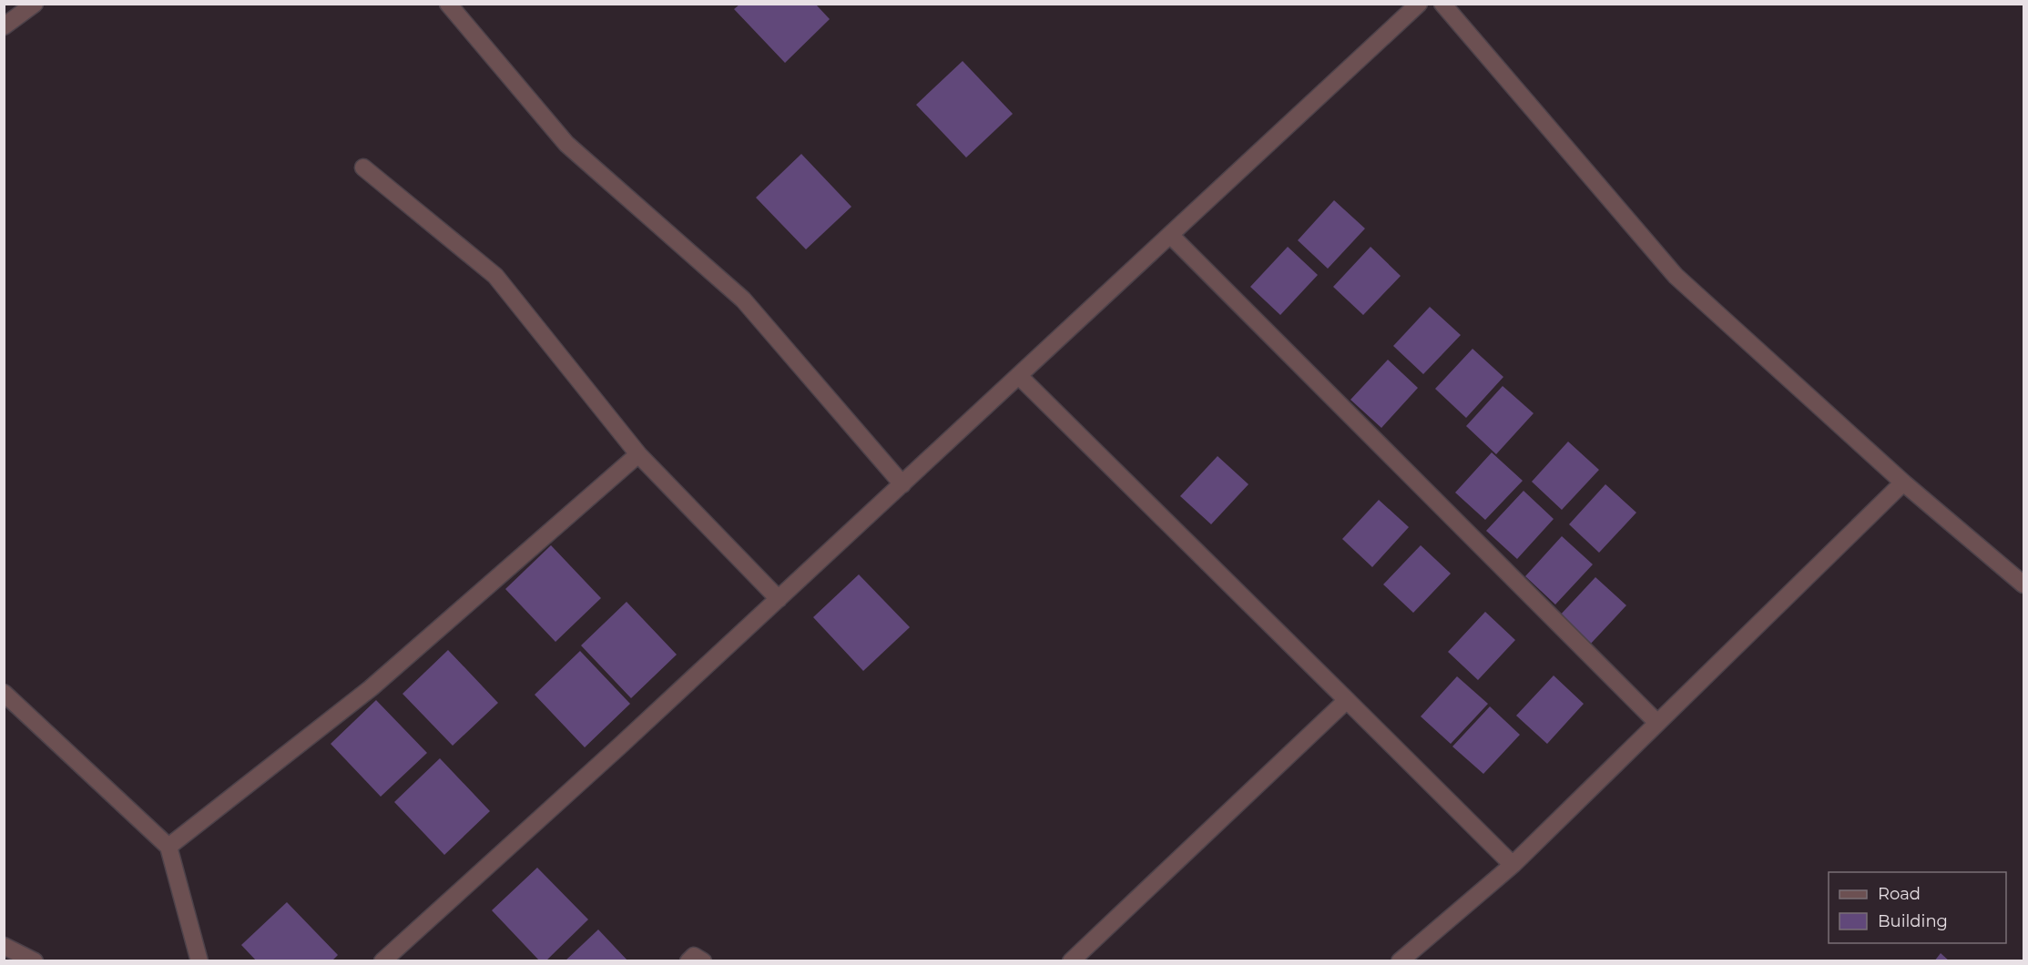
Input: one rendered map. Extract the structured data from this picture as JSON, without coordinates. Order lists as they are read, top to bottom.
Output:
{
  "legend": ["Road", "Building"]
}
